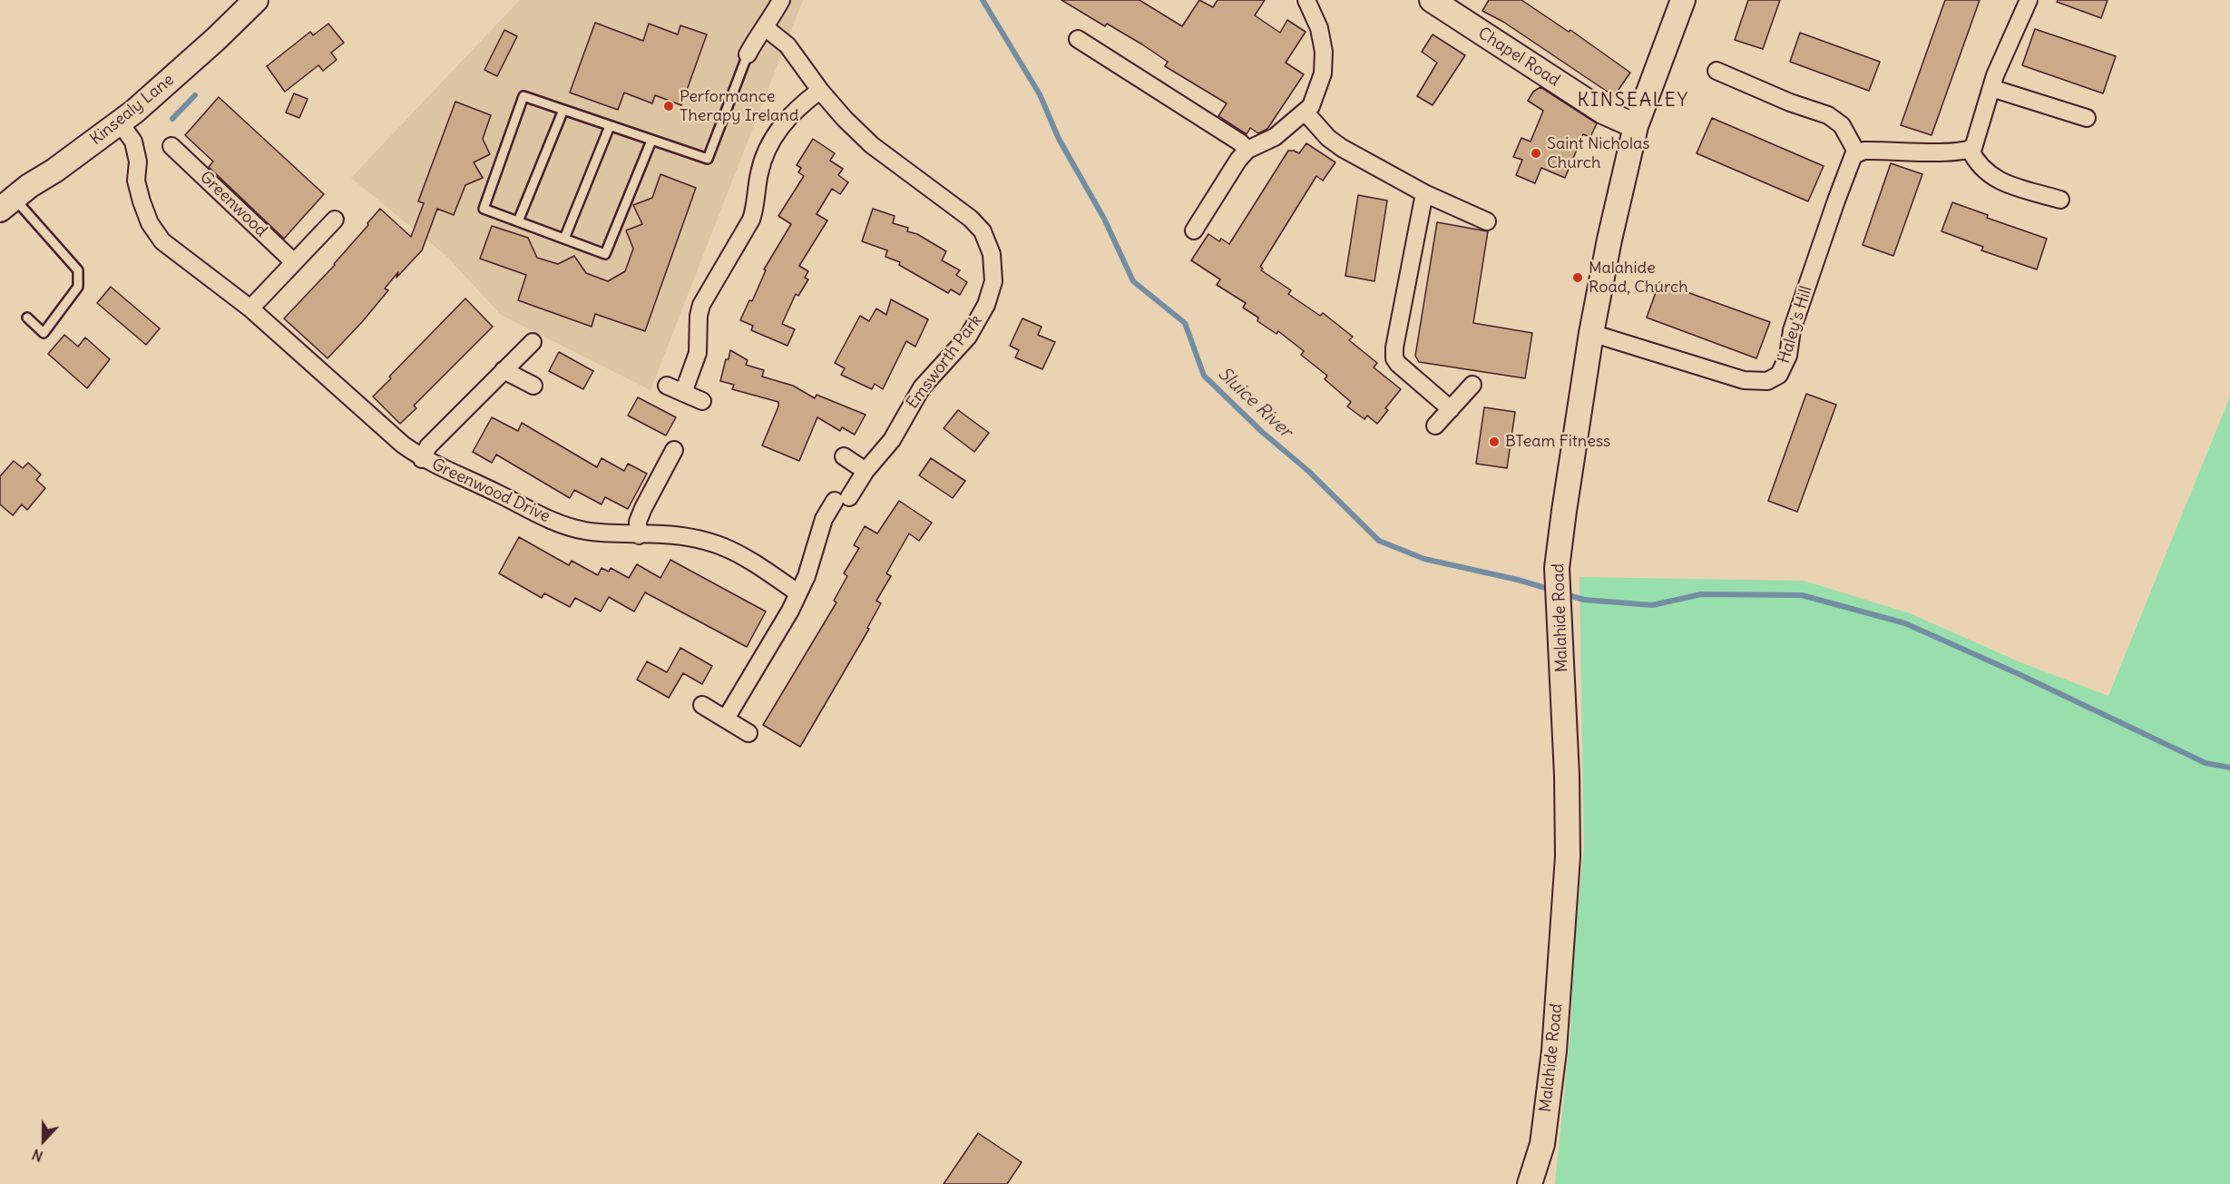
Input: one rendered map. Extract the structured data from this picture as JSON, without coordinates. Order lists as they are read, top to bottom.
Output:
{
  "streets": {
    "main road": ["Chapel Road", "Kinsealy Lane", "Malahide Road"],
    "street": [
      "Greenwood",
      "Haley's Hill",
      "Emsworth Park",
      "Greenwood Drive"
    ]
  },
  "crossings": [
    ["Chapel Road", "Malahide Road"],
    ["Kinsealy Lane", "Greenwood Drive"],
    ["Haley's Hill", "Malahide Road"],
    ["Emsworth Park", "Greenwood Drive"]
  ],
  "districts": ["KINSEALEY"],
  "water": ["Sluice River"],
  "places": [
    "Performance Therapy Ireland",
    "Saint Nicholas Church",
    "Malahide Road, Church",
    "BTeam Fitness"
  ],
  "north": "bottom"
}
